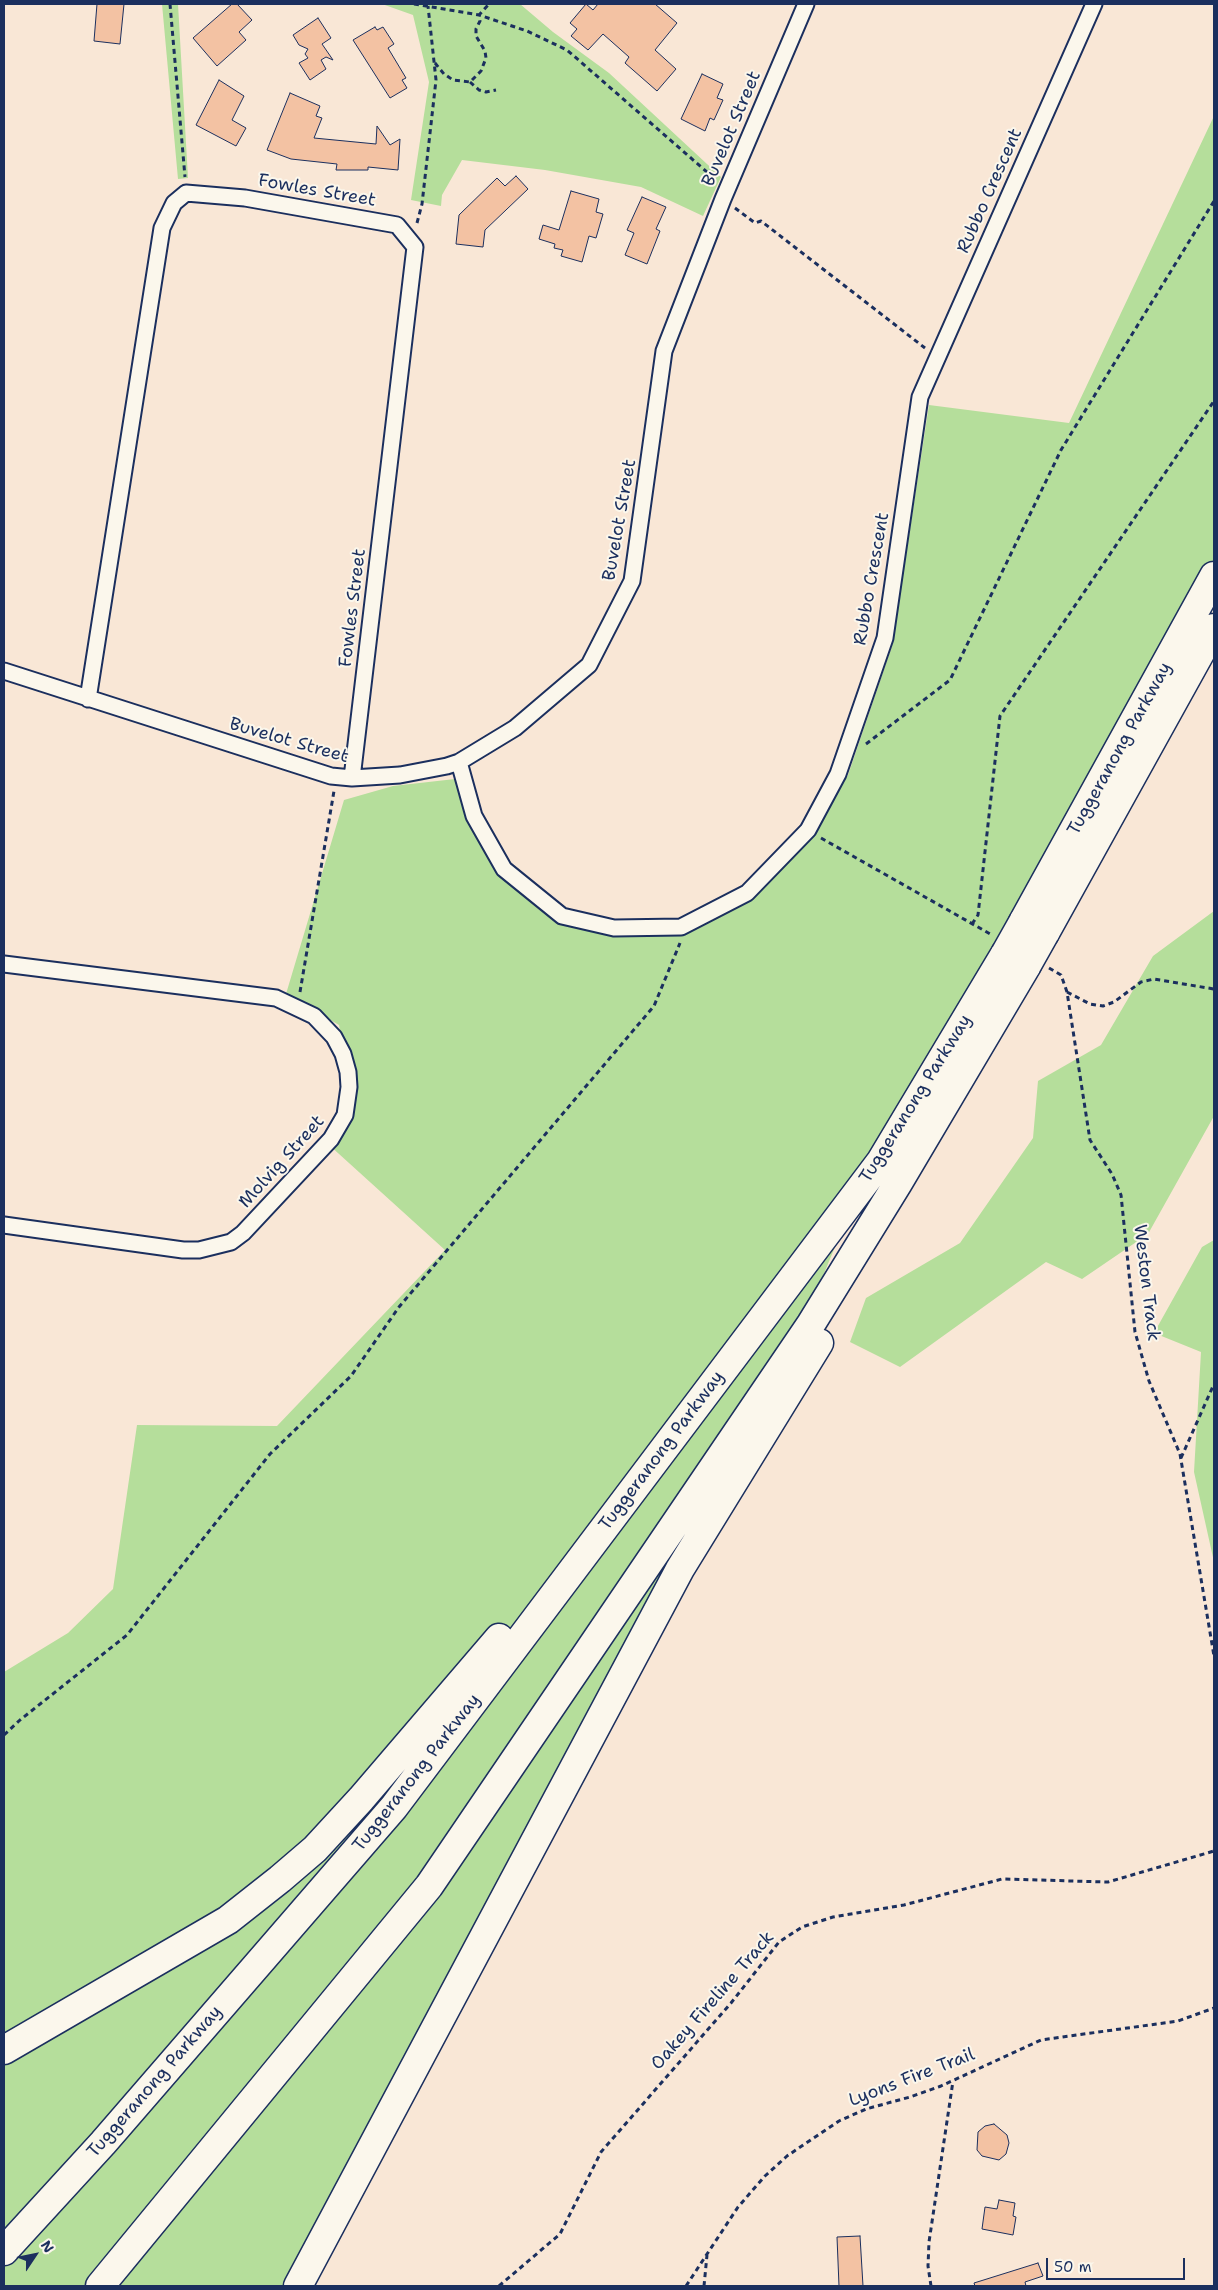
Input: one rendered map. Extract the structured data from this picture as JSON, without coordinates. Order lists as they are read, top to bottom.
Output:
{
  "streets": {
    "highway": ["Tuggeranong Parkway"],
    "street": [
      "Buvelot Street",
      "Fowles Street",
      "Rubbo Crescent",
      "Molvig Street"
    ],
    "path": ["Weston Track", "Oakey Fireline Track", "Lyons Fire Trail"]
  },
  "crossings": [
    ["Buvelot Street", "Fowles Street"],
    ["Buvelot Street", "Rubbo Crescent"],
    ["Tuggeranong Parkway", "Weston Track"]
  ],
  "scale_bar": "50 m",
  "north": "top right"
}
